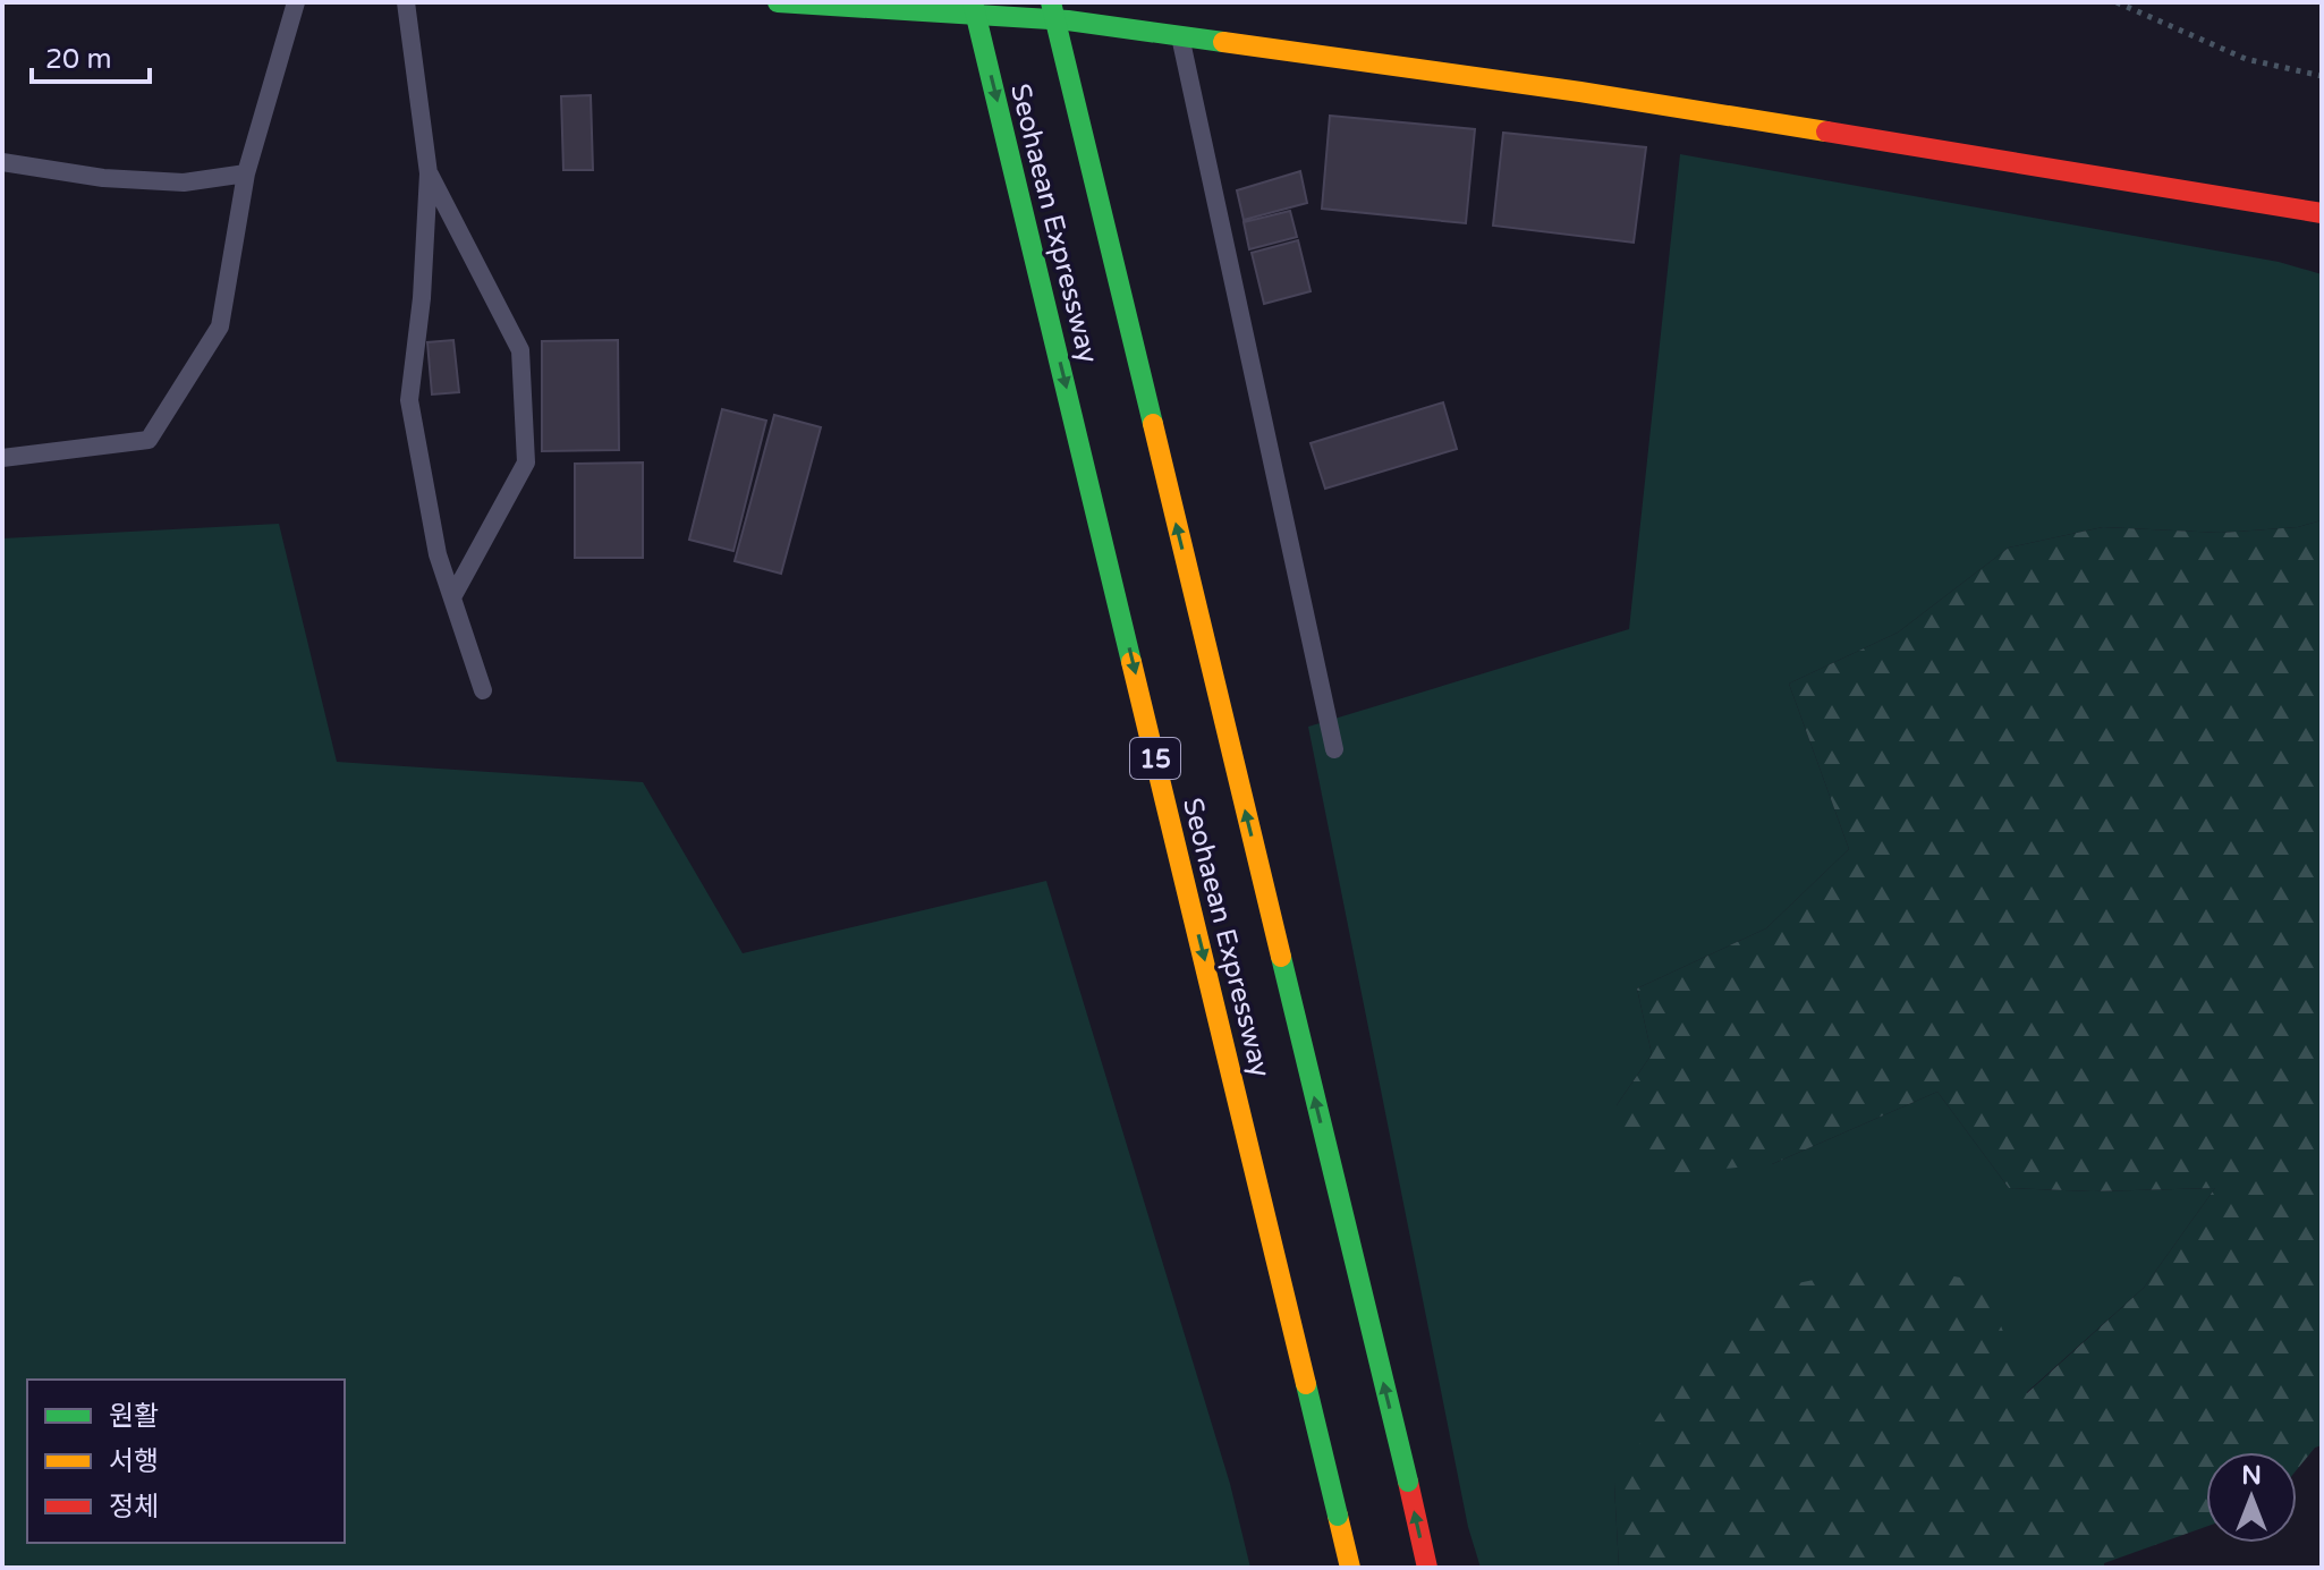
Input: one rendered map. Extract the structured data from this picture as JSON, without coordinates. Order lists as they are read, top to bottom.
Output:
{
  "streets": {
    "main road": ["Seohaean Expressway", "15"]
  },
  "legend": ["원활", "서행", "정체"],
  "scale_bar": "20 m",
  "north": "top"
}
